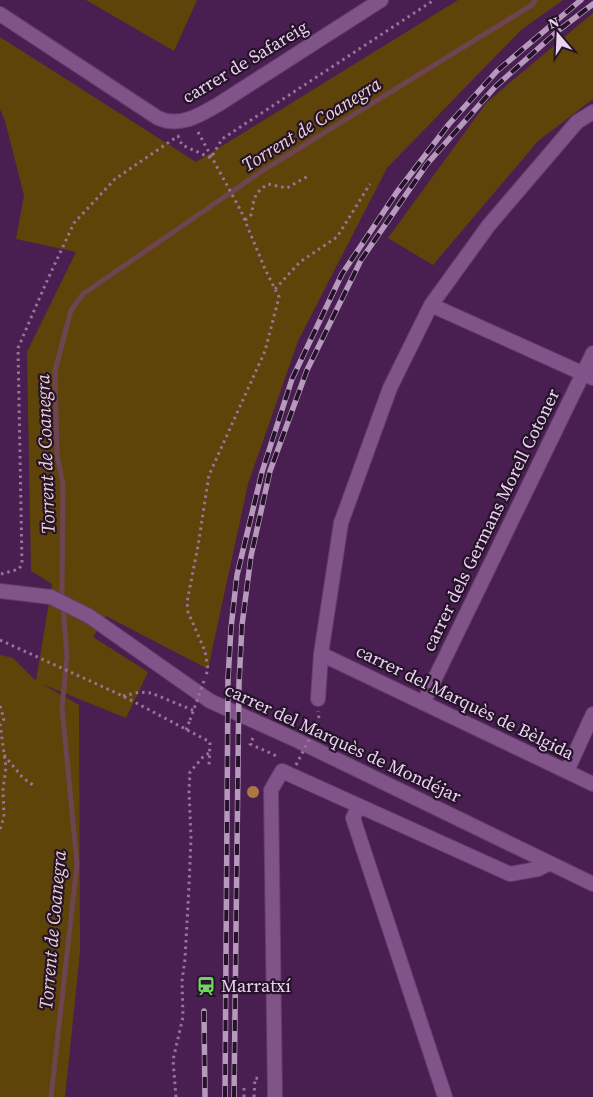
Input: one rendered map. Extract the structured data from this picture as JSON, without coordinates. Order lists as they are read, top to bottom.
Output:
{
  "streets": {
    "street": [
      "carrer de Safareig",
      "carrer dels Germans Morell Cotoner",
      "carrer del Marquès de Bèlgida",
      "carrer del Marquès de Mondéjar"
    ]
  },
  "crossings": [
    ["carrer dels Germans Morell Cotoner", "carrer del Marquès de Bèlgida"]
  ],
  "water": ["Torrent de Coanegra"],
  "places": {
    "station": ["Marratxí"]
  },
  "north": "top"
}
